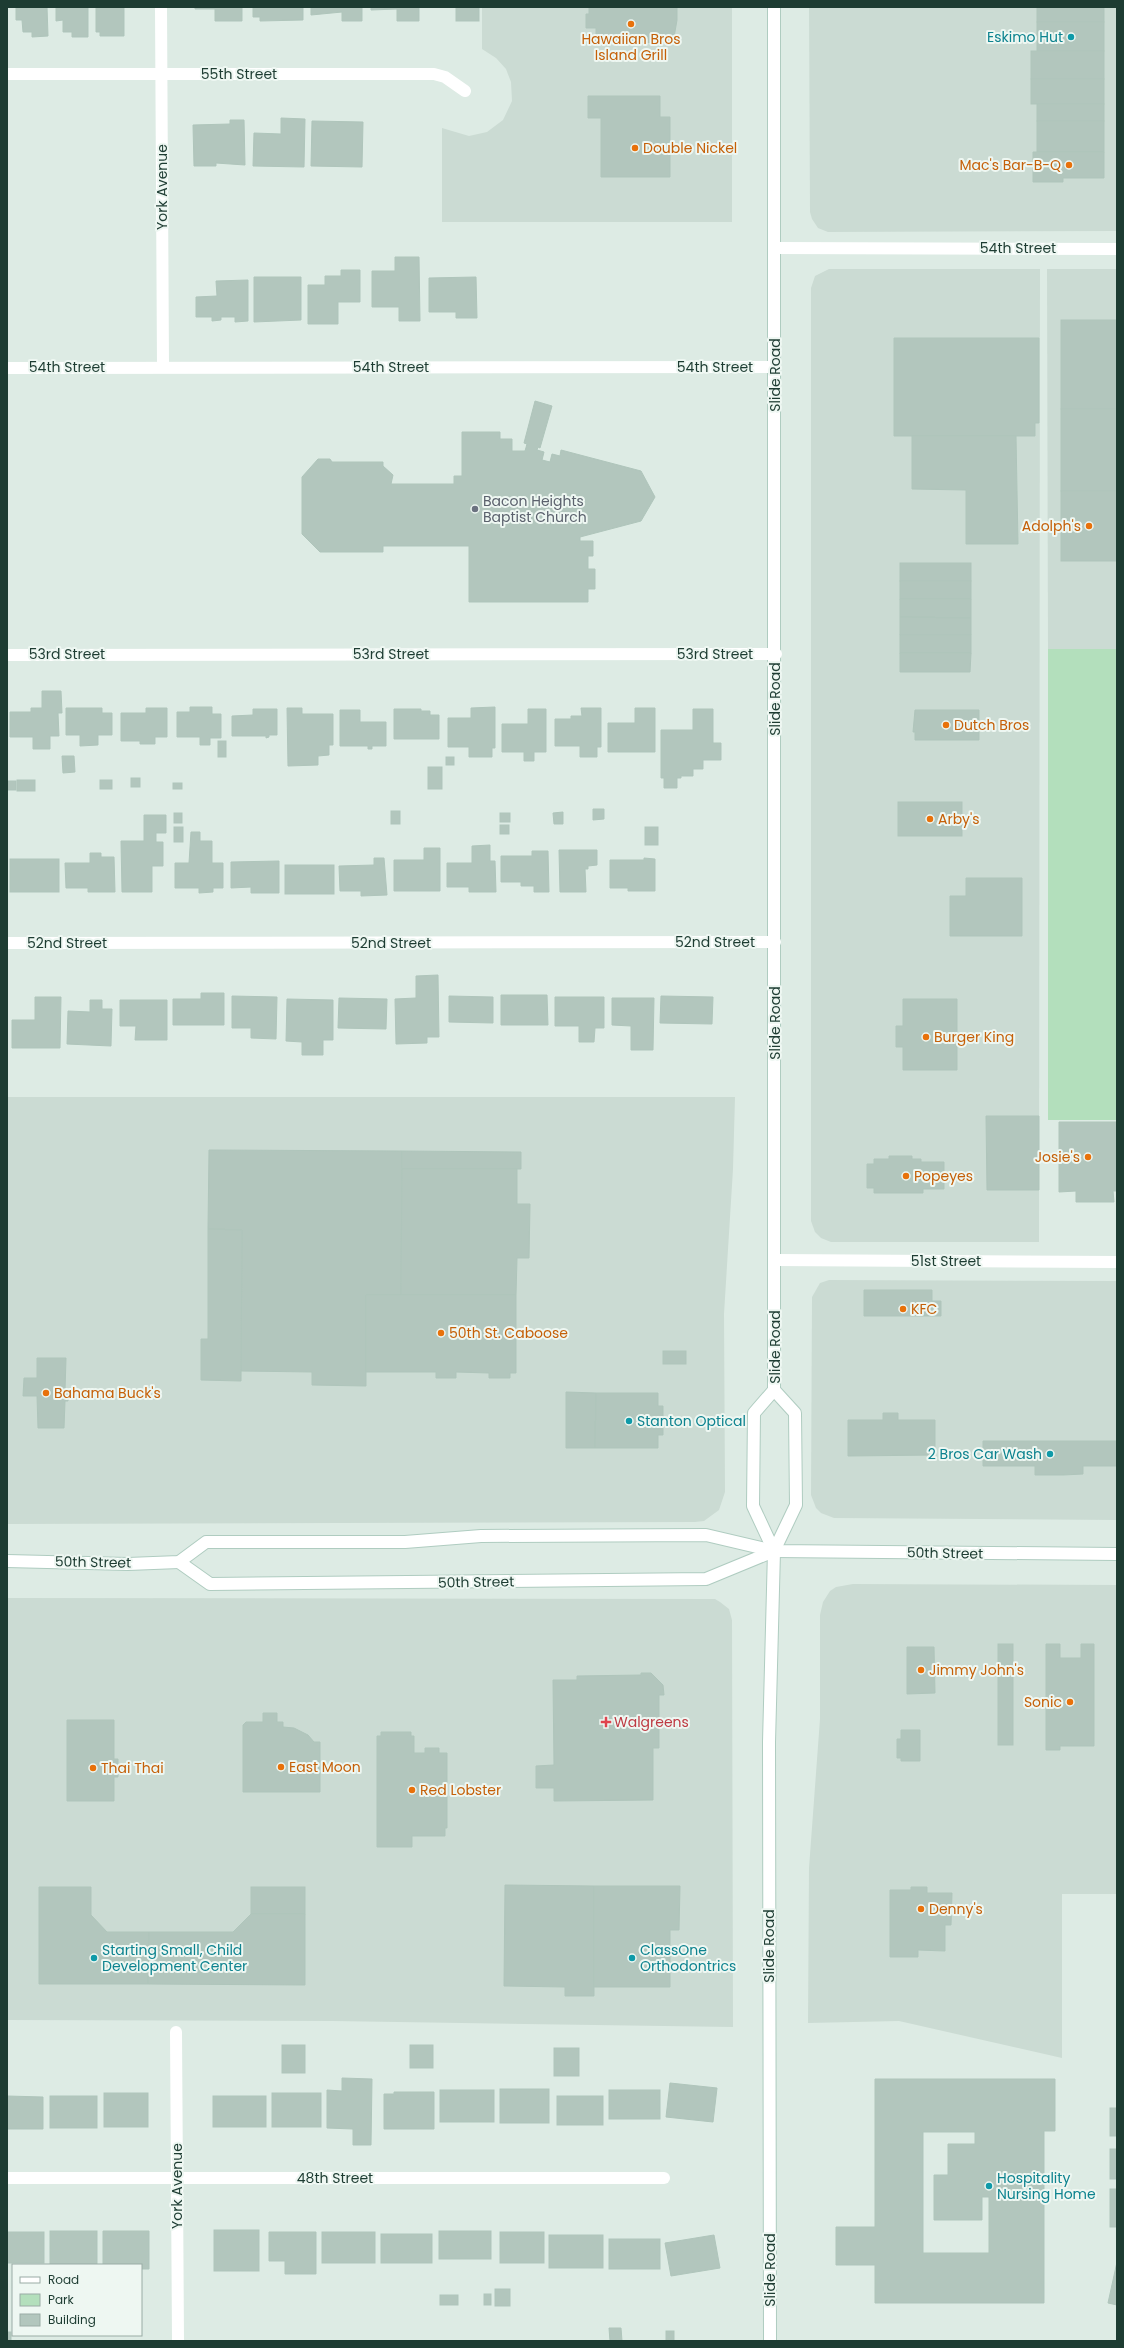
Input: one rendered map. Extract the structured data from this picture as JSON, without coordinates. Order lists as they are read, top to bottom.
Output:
{
  "streets": {
    "street": [
      "55th Street",
      "York Avenue",
      "54th Street",
      "Slide Road",
      "53rd Street",
      "52nd Street",
      "51st Street",
      "50th Street",
      "48th Street"
    ]
  },
  "crossings": [
    ["55th Street", "York Avenue"],
    ["York Avenue", "54th Street"],
    ["York Avenue", "48th Street"],
    ["54th Street", "Slide Road"],
    ["Slide Road", "53rd Street"],
    ["Slide Road", "52nd Street"],
    ["Slide Road", "51st Street"],
    ["Slide Road", "50th Street"]
  ],
  "places": {
    "other": [
      "Hawaiian Bros Island Grill",
      "Eskimo Hut",
      "Double Nickel",
      "Mac's Bar-B-Q",
      "Bacon Heights Baptist Church",
      "Adolph's",
      "Dutch Bros",
      "Arby's",
      "Burger King",
      "Josie's",
      "Popeyes",
      "KFC",
      "50th St. Caboose",
      "Bahama Buck's",
      "Stanton Optical",
      "2 Bros Car Wash",
      "Jimmy John's",
      "Sonic",
      "East Moon",
      "Thai Thai",
      "Red Lobster",
      "Denny's",
      "Starting Small, Child Development Center",
      "ClassOne Orthodontrics",
      "Hospitality Nursing Home"
    ],
    "health": ["Walgreens"]
  },
  "legend": ["Road", "Park", "Building"]
}
